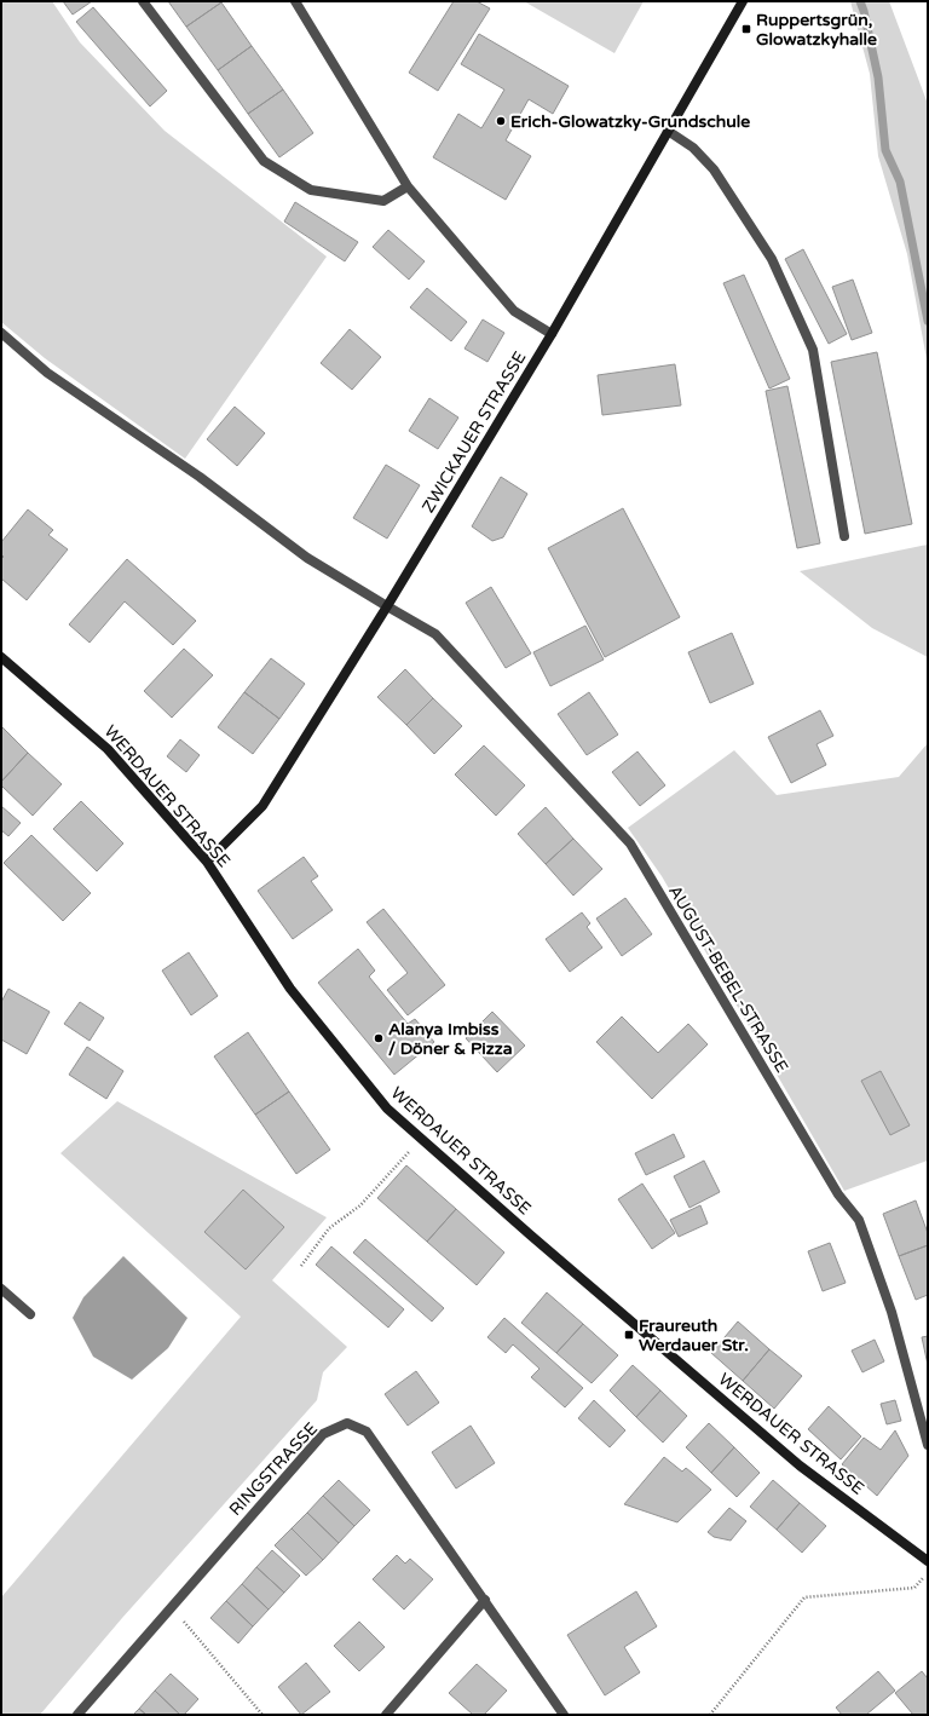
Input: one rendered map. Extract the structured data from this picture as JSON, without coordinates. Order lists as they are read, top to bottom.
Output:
{
  "streets": {
    "main road": ["ZWICKAUER STRASSE", "WERDAUER STRASSE"],
    "street": ["AUGUST-BEBEL-STRASSE", "RINGSTRASSE"]
  },
  "crossings": [
    ["ZWICKAUER STRASSE", "WERDAUER STRASSE"],
    ["ZWICKAUER STRASSE", "AUGUST-BEBEL-STRASSE"]
  ],
  "places": {
    "transit": ["Ruppertsgrün, Glowatzkyhalle", "Fraureuth Werdauer Str."],
    "other": ["Erich-Glowatzky-Grundschule", "Alanya Imbiss / Döner & Pizza"]
  }
}
